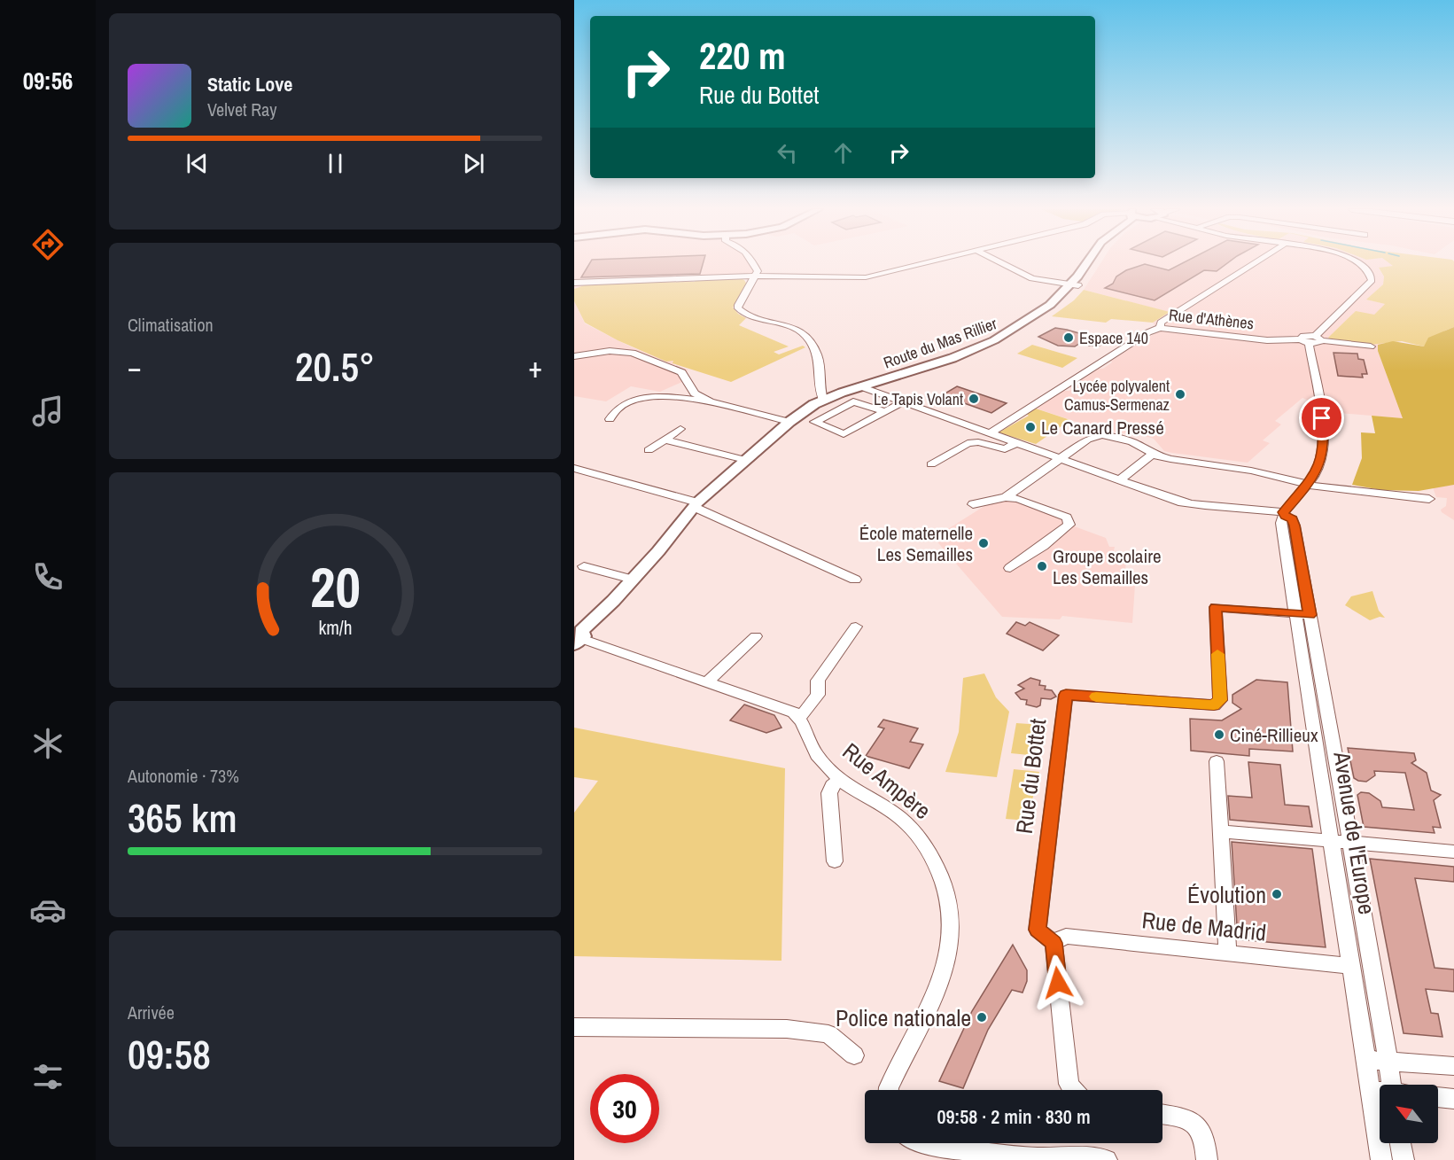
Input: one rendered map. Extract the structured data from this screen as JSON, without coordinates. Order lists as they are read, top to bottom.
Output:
{
  "streets": {
    "main road": ["Route du Mas Rillier"],
    "street": [
      "Rue d'Athènes",
      "Rue du Bottet",
      "Rue Ampère",
      "Avenue de l'Europe",
      "Rue de Madrid"
    ]
  },
  "crossings": [
    ["Rue du Bottet", "Avenue de l'Europe"],
    ["Rue du Bottet", "Rue de Madrid"],
    ["Avenue de l'Europe", "Rue de Madrid"]
  ],
  "places": [
    "Espace 140",
    "Lycée polyvalent Camus-Sermenaz",
    "Le Tapis Volant",
    "Le Canard Pressé",
    "École maternelle Les Semailles",
    "Groupe scolaire Les Semailles",
    "Ciné-Rillieux",
    "Évolution",
    "Police nationale"
  ],
  "north": "top left",
  "page": {
    "tabs": "09:56",
    "turn": ["220 m", "Rue du Bottet"],
    "song": ["Static Love", "Velvet Ray"],
    "tile": [
      "Climatisation",
      ["Autonomie · 73%", "365 km"],
      ["Arrivée", "09:58"]
    ],
    "heat": ["−", "20.5°", "+"],
    "limit": "30",
    "trip": "09:58 · 2 min · 830 m",
    "gauge": ["20", "km/h"]
  }
}
